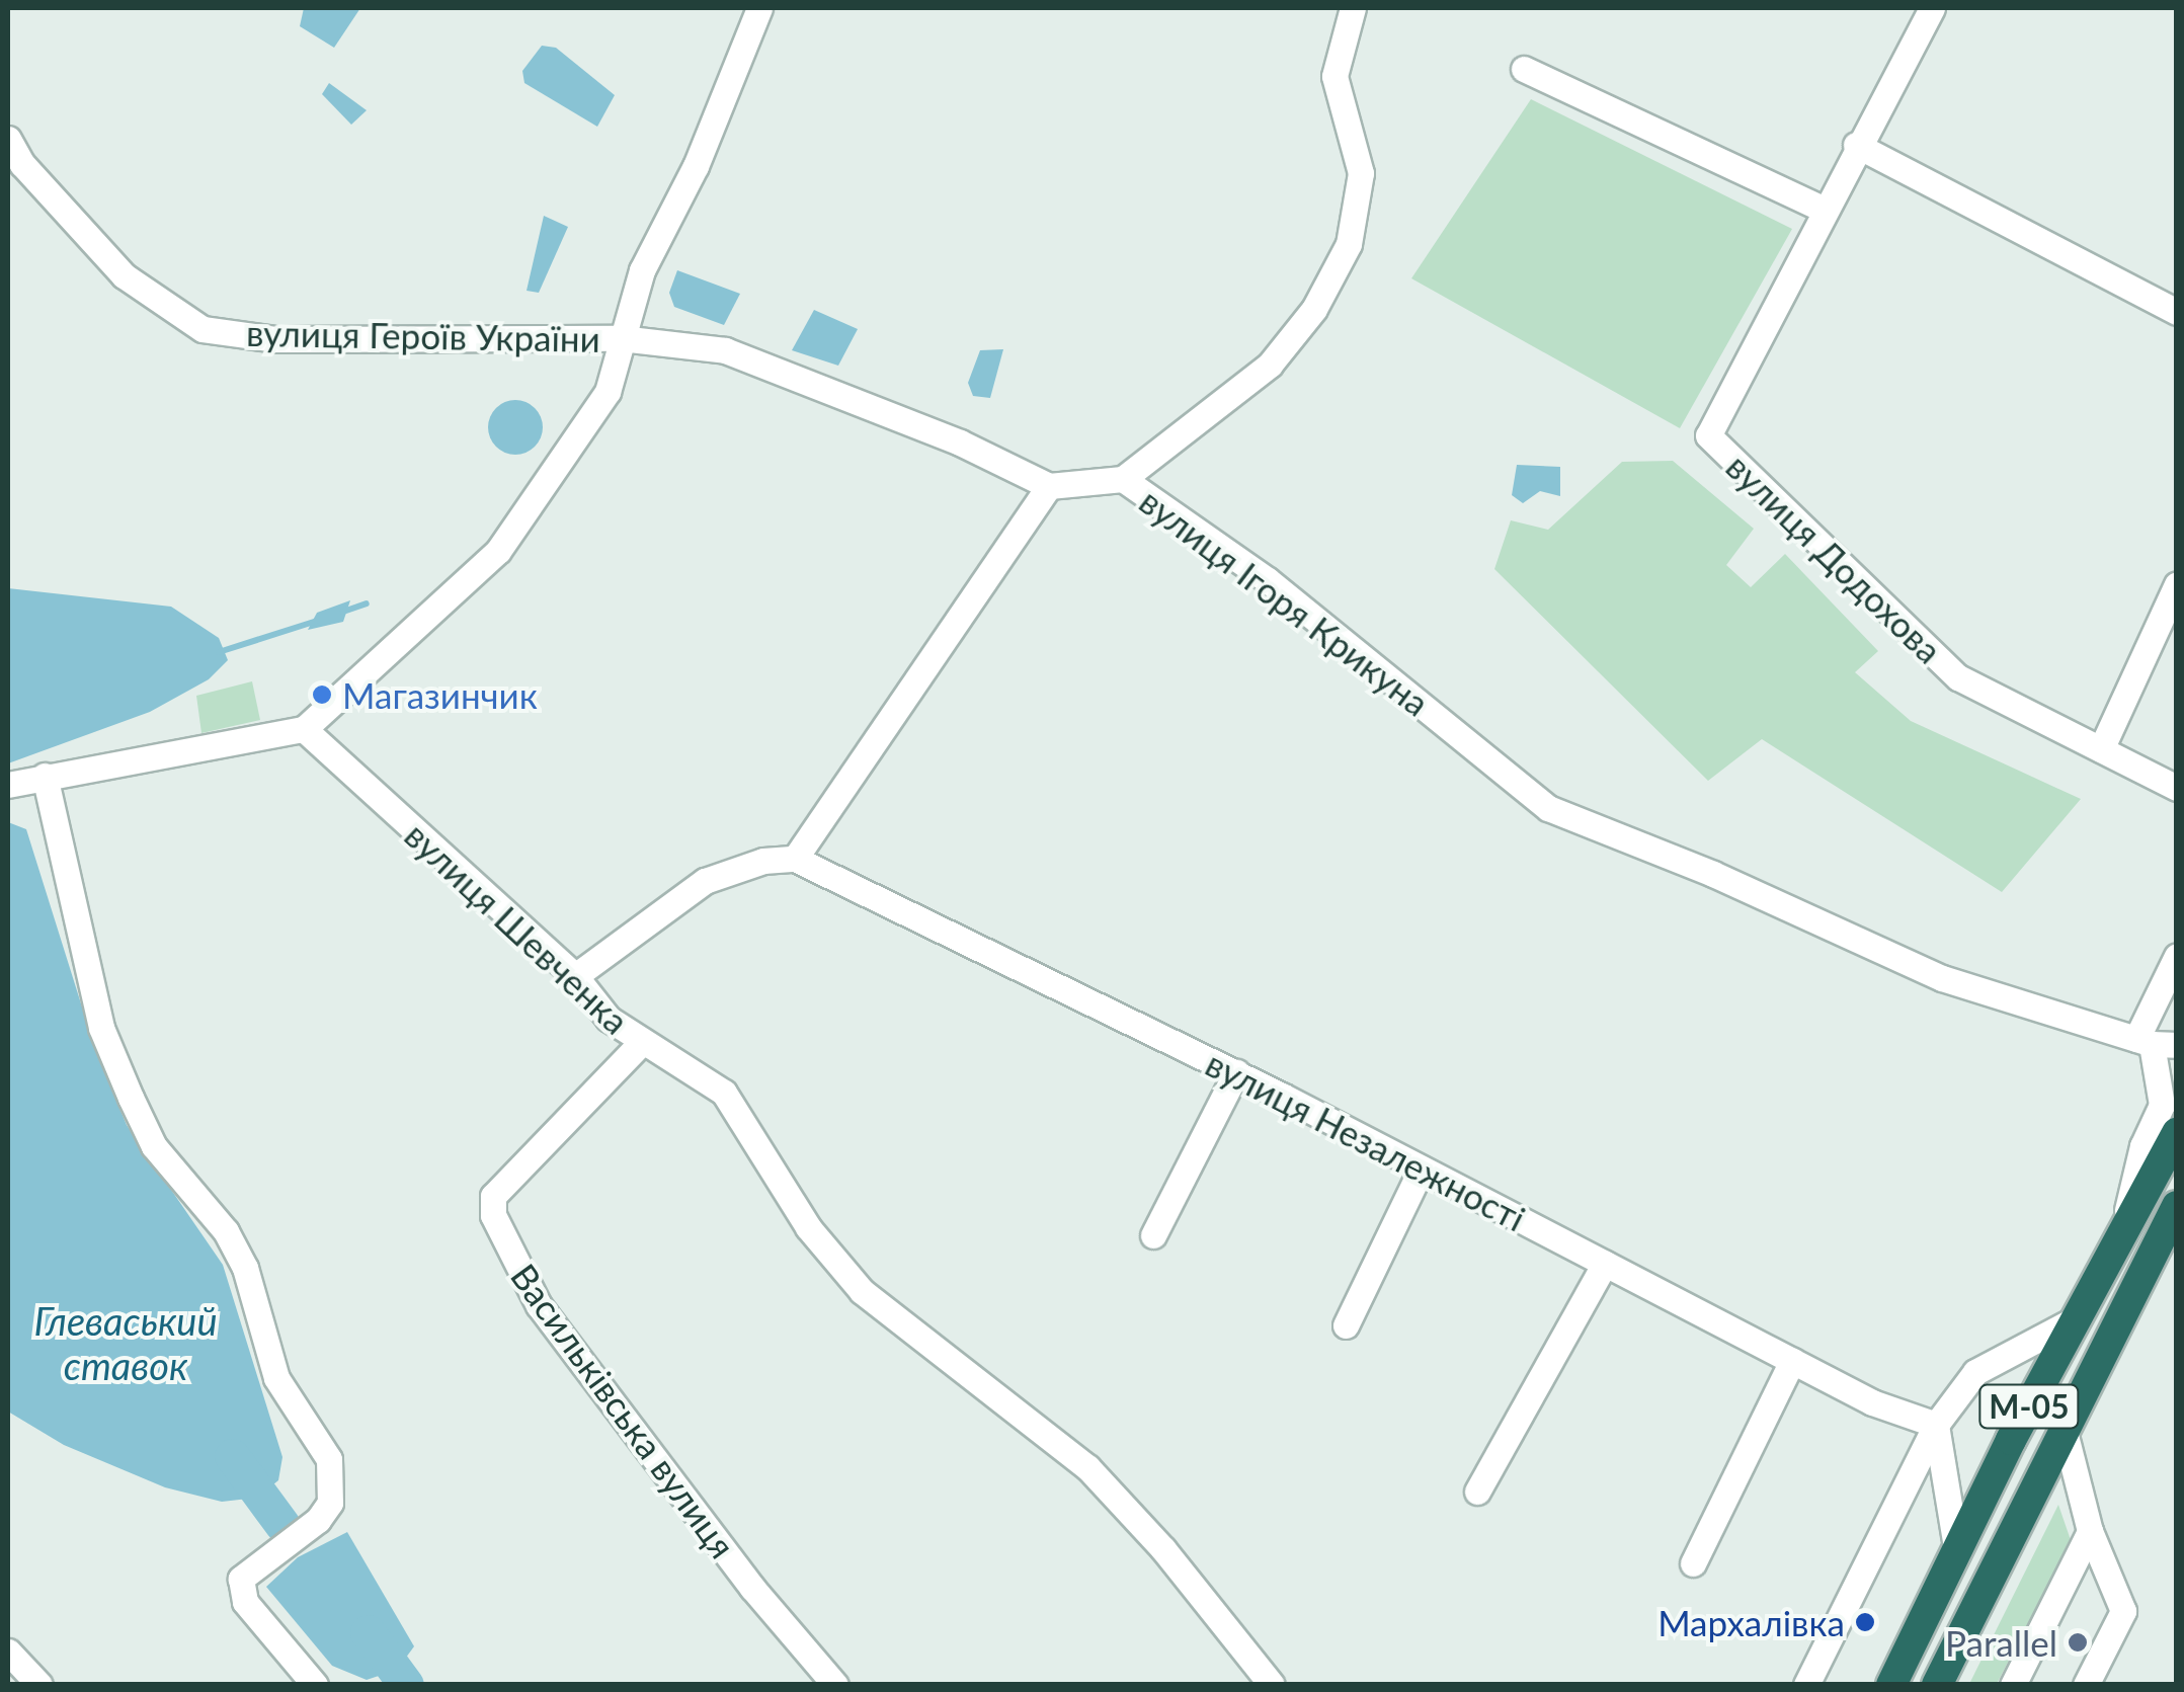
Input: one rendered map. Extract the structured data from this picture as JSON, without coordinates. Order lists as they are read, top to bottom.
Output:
{
  "streets": {
    "highway": ["М-05"],
    "street": [
      "вулиця Героїв України",
      "вулиця Додохова",
      "вулиця Ігоря Крикуна",
      "вулиця Шевченка",
      "вулиця Незалежності",
      "Васильківська вулиця"
    ]
  },
  "crossings": [
    ["вулиця Шевченка", "Васильківська вулиця"]
  ],
  "water": ["Глеваський ставок"],
  "places": ["Магазинчик", "Мархалівка", "Parallel"]
}
